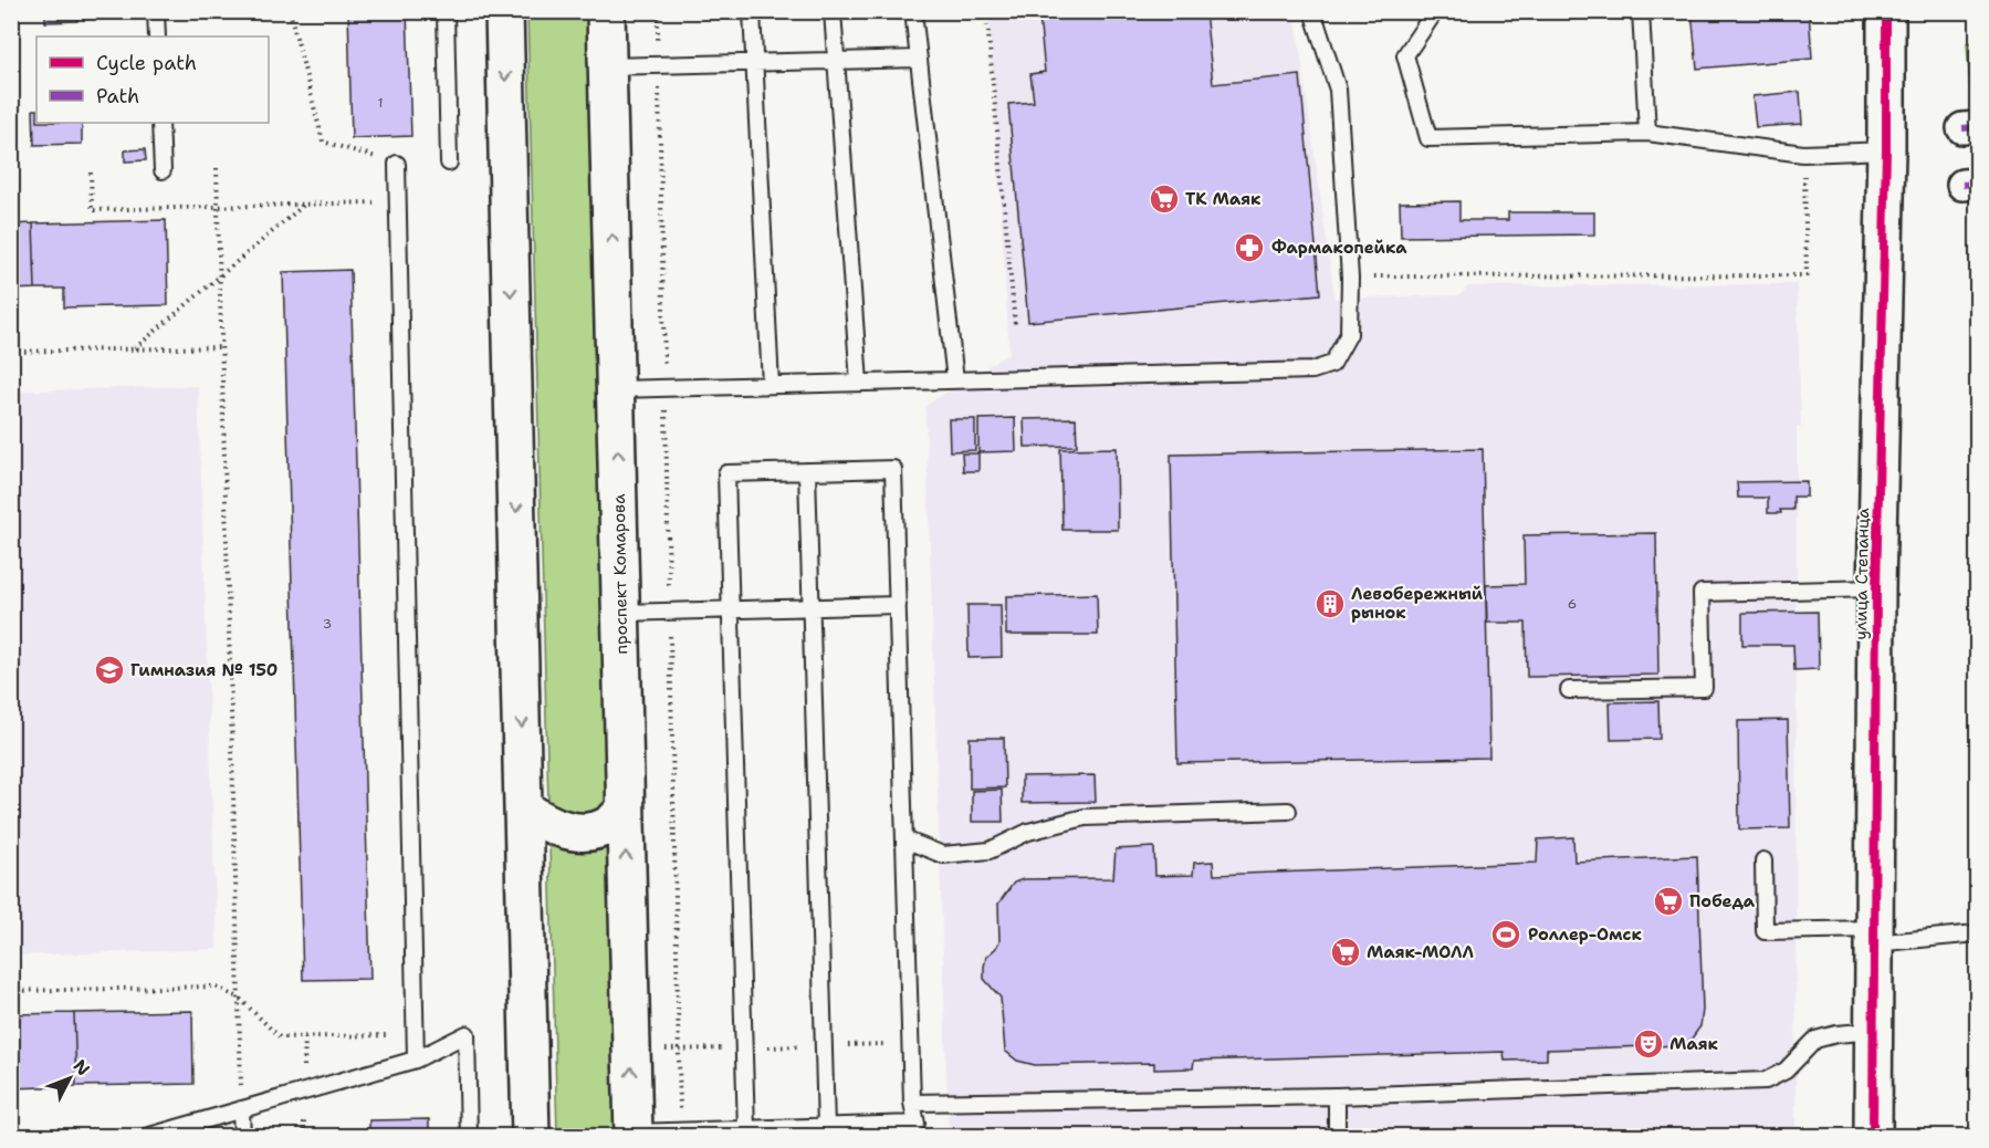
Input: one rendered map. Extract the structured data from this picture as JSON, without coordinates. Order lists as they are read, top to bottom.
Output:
{
  "streets": {
    "main road": ["проспект Комарова", "улица Степанца"]
  },
  "places": {
    "supermarket": ["ТК Маяк", "Победа", "Маяк-МОЛЛ"],
    "pharmacy": ["Фармакопейка"],
    "building": ["Левобережный рынок"],
    "school or university": ["Гимназия № 150"],
    "sports": ["Роллер-Омск"],
    "theatre": ["Маяк"]
  },
  "house_numbers": ["1", "6", "3"],
  "legend": ["Cycle path", "Path"],
  "north": "top right"
}
